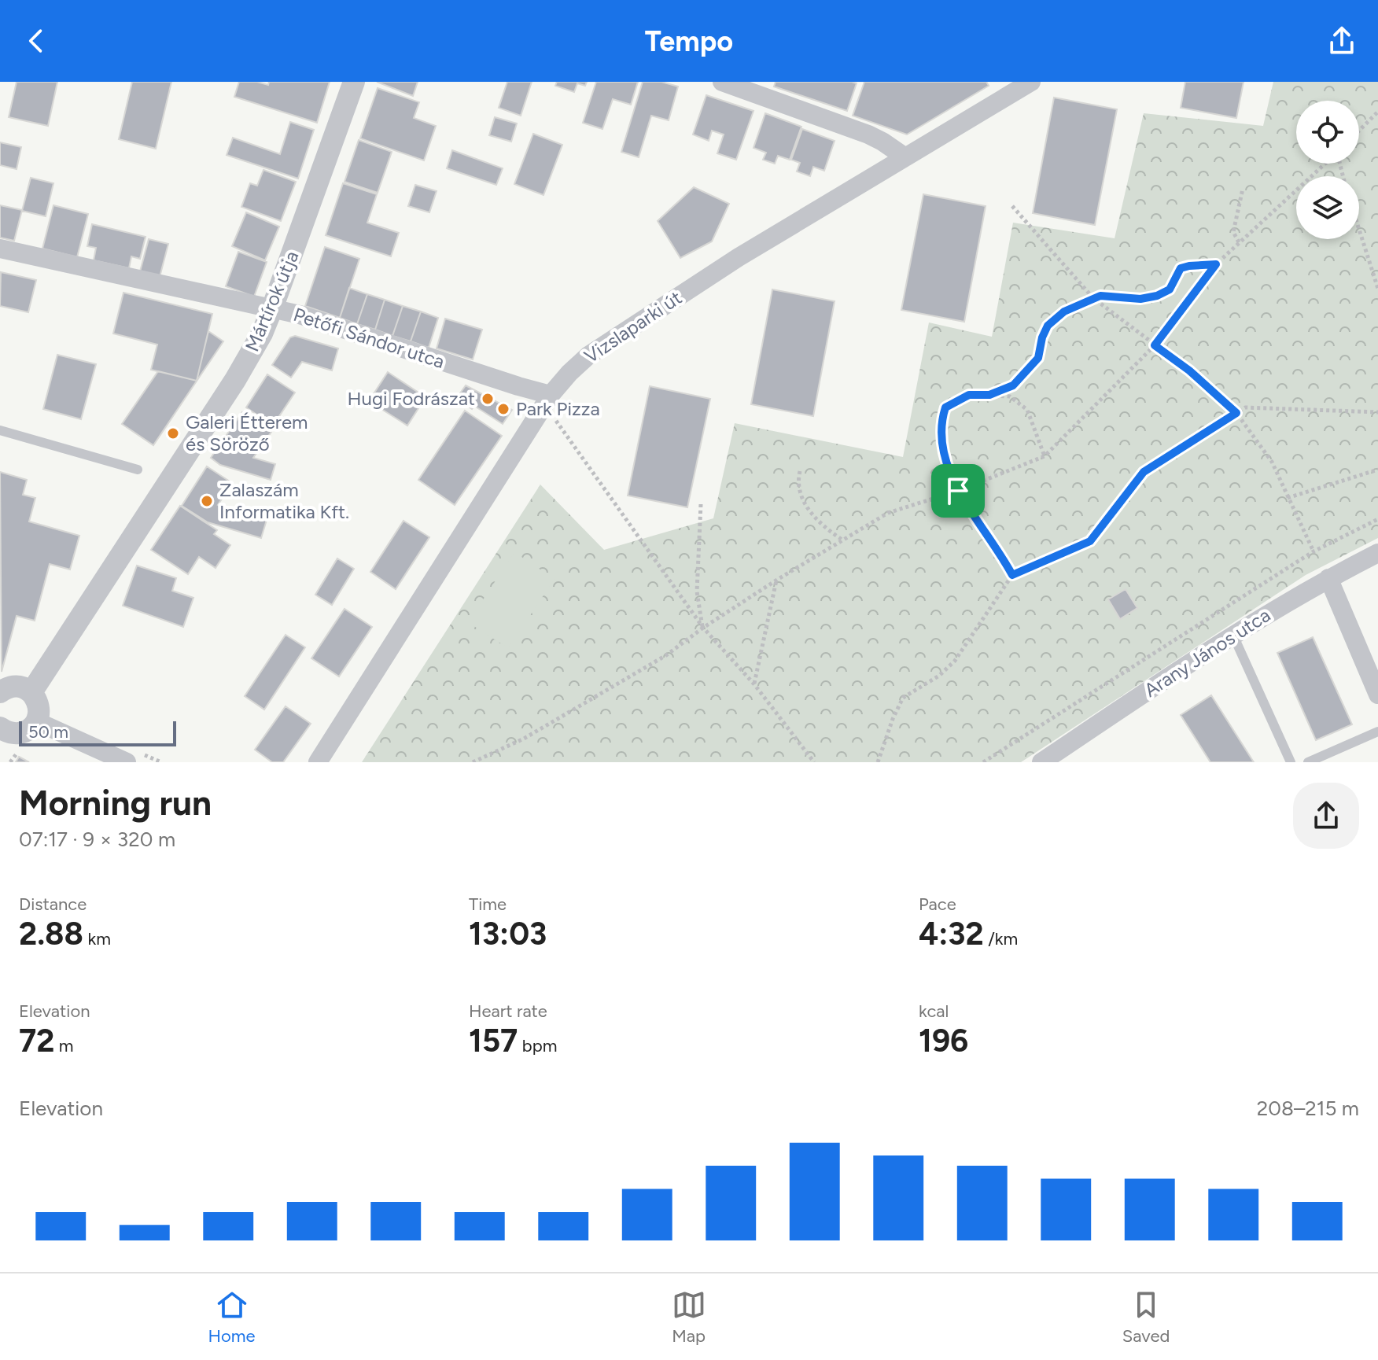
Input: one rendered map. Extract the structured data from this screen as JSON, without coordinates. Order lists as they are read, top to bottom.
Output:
{
  "streets": {
    "street": [
      "Mártírok útja",
      "Vizslaparki út",
      "Petőfi Sándor utca",
      "Arany János utca"
    ]
  },
  "crossings": [
    ["Mártírok útja", "Petőfi Sándor utca"],
    ["Vizslaparki út", "Petőfi Sándor utca"]
  ],
  "places": [
    "Hugi Fodrászat",
    "Park Pizza",
    "Galeri Étterem és Söröző",
    "Zalaszám Informatika Kft."
  ],
  "scale_bar": "50 m",
  "page": {
    "header": "Tempo",
    "scale": "50 m",
    "heading": ["Morning run", "07:17 · 9 × 320 m"],
    "stats": [
      ["Distance", "2.88 km"],
      ["Time", "13:03"],
      ["Pace", "4:32 /km"],
      ["Elevation", "72 m"],
      ["Heart rate", "157 bpm"],
      ["kcal", "196"]
    ],
    "chart": ["Elevation", "208–215 m"],
    "tabs": ["Home", "Map", "Saved"]
  }
}
